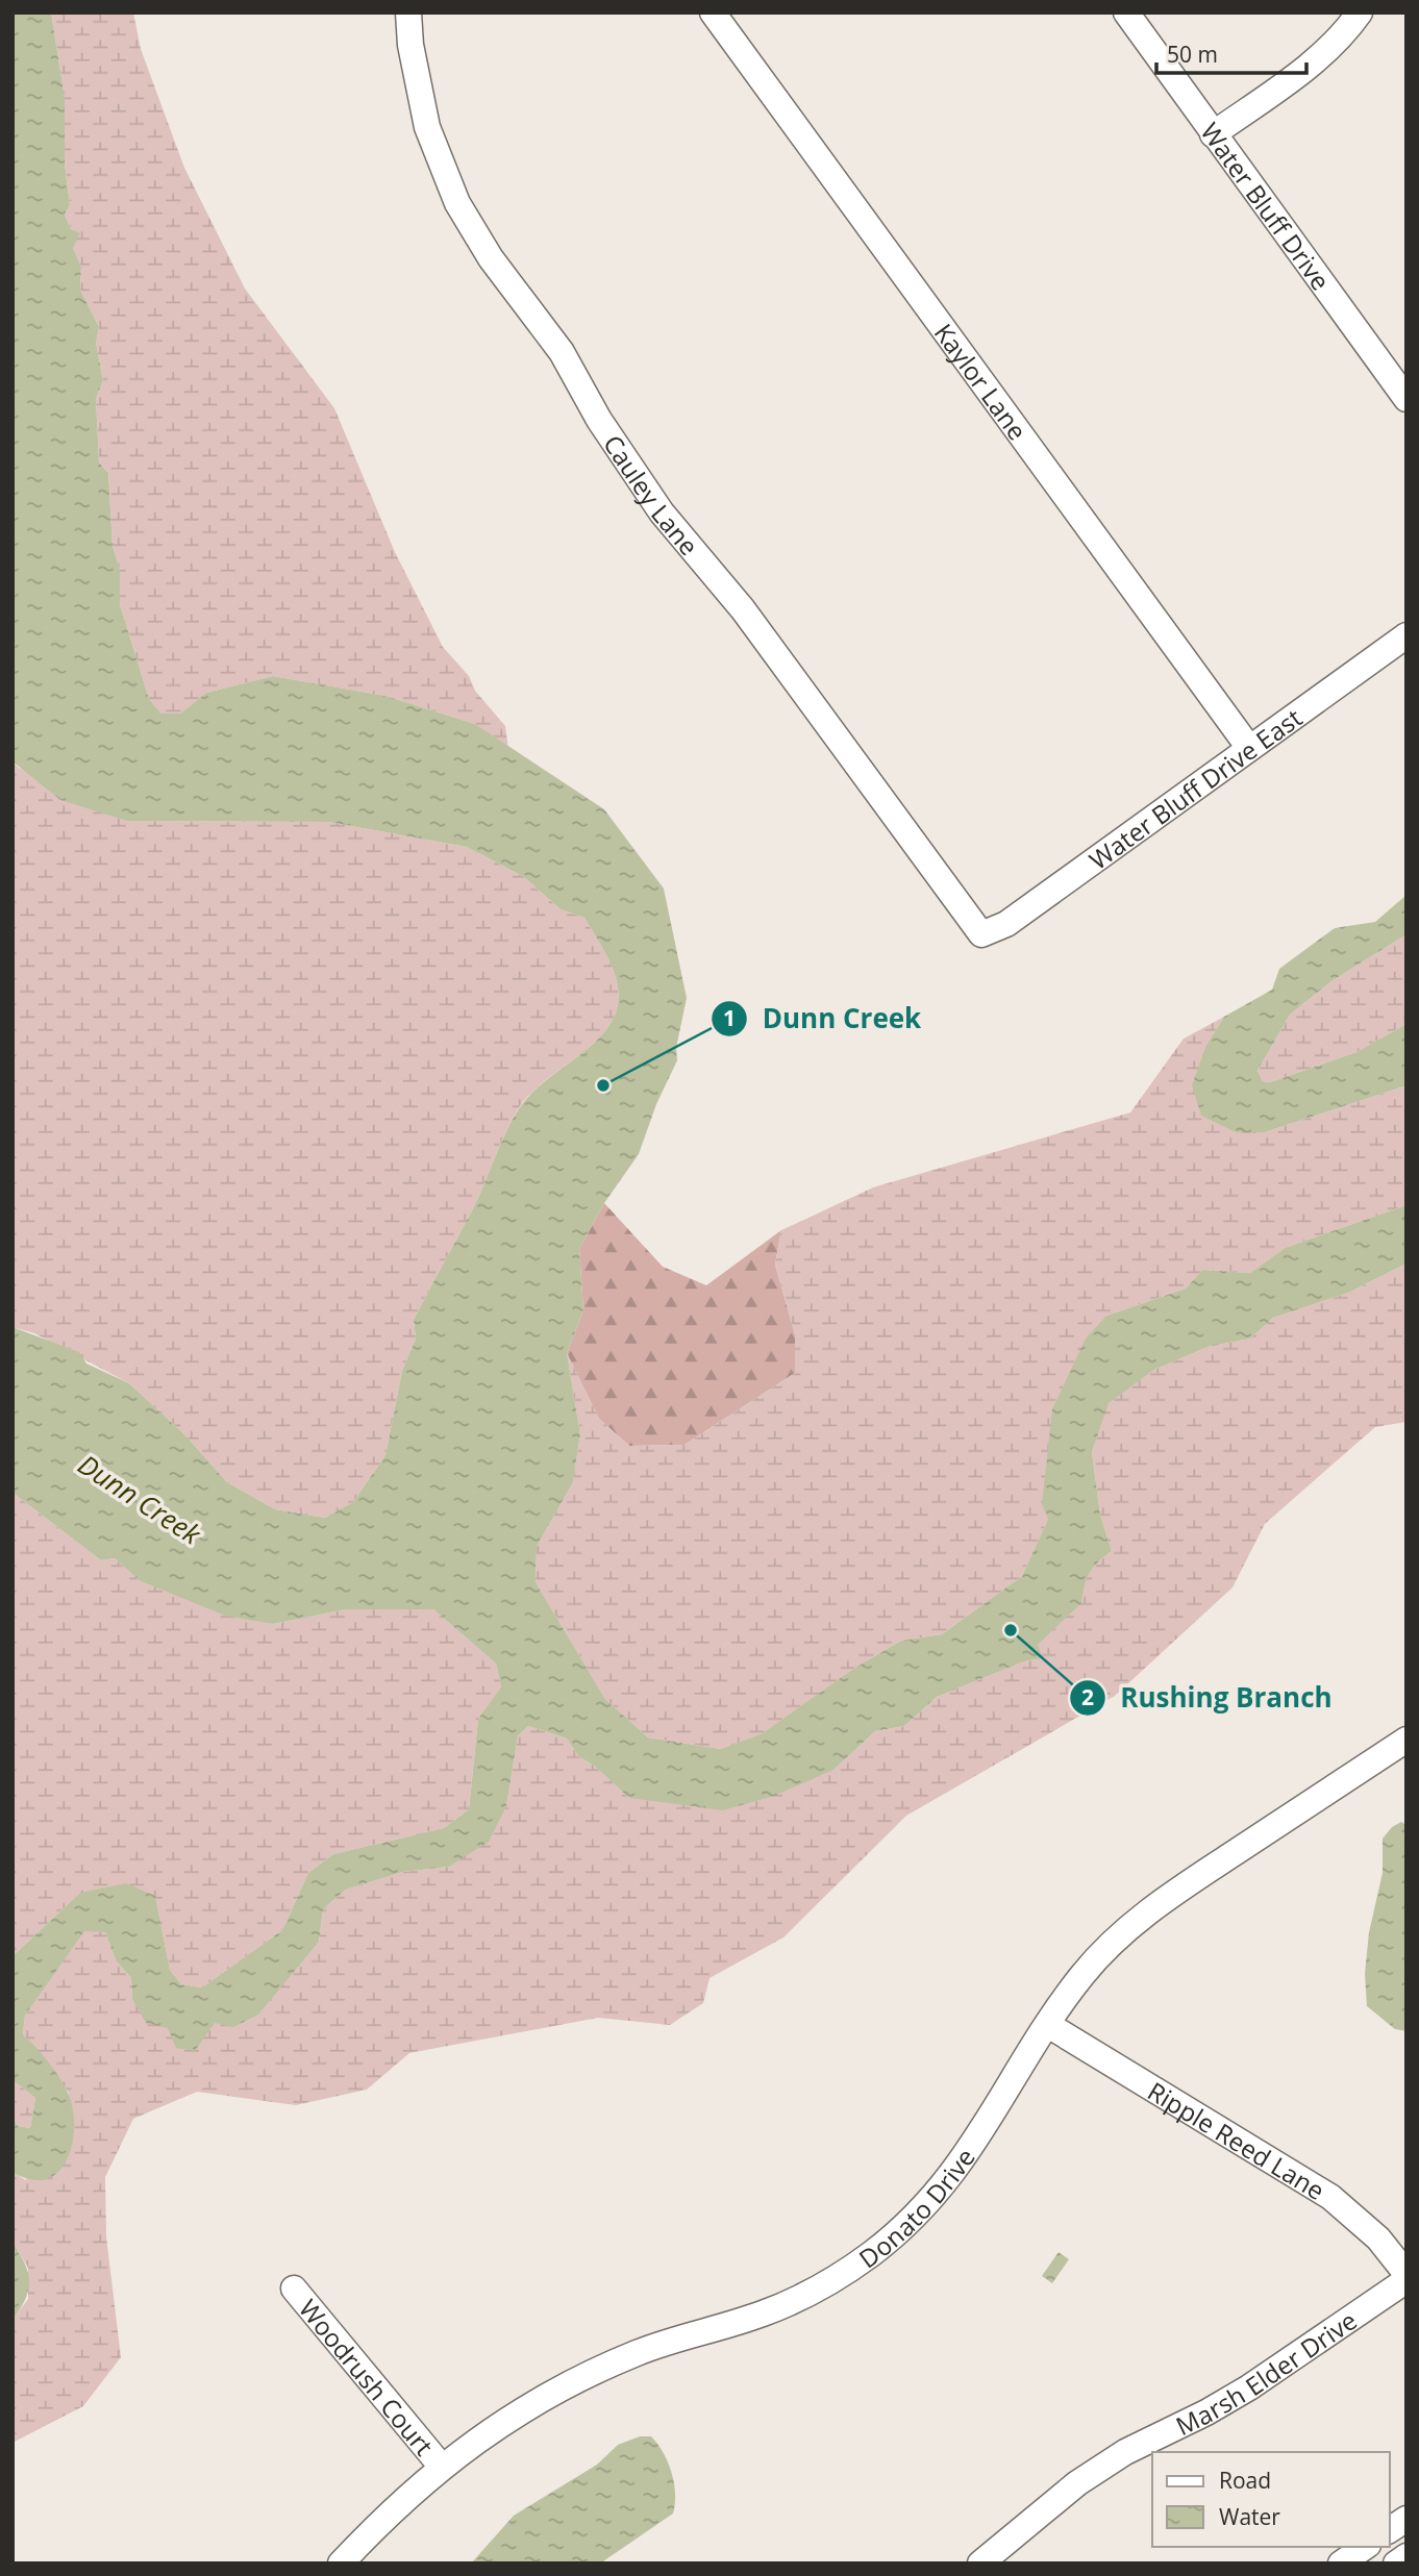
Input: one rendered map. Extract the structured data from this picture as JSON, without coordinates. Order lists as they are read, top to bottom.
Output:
{
  "streets": {
    "street": [
      "Water Bluff Drive",
      "Kaylor Lane",
      "Cauley Lane",
      "Water Bluff Drive East",
      "Ripple Reed Lane",
      "Donato Drive",
      "Marsh Elder Drive",
      "Woodrush Court"
    ]
  },
  "crossings": [
    ["Kaylor Lane", "Water Bluff Drive East"],
    ["Cauley Lane", "Water Bluff Drive East"],
    ["Ripple Reed Lane", "Donato Drive"],
    ["Donato Drive", "Woodrush Court"]
  ],
  "water": ["Dunn Creek"],
  "places": ["Dunn Creek", "Rushing Branch"],
  "legend": ["Road", "Water"],
  "scale_bar": "50 m"
}
